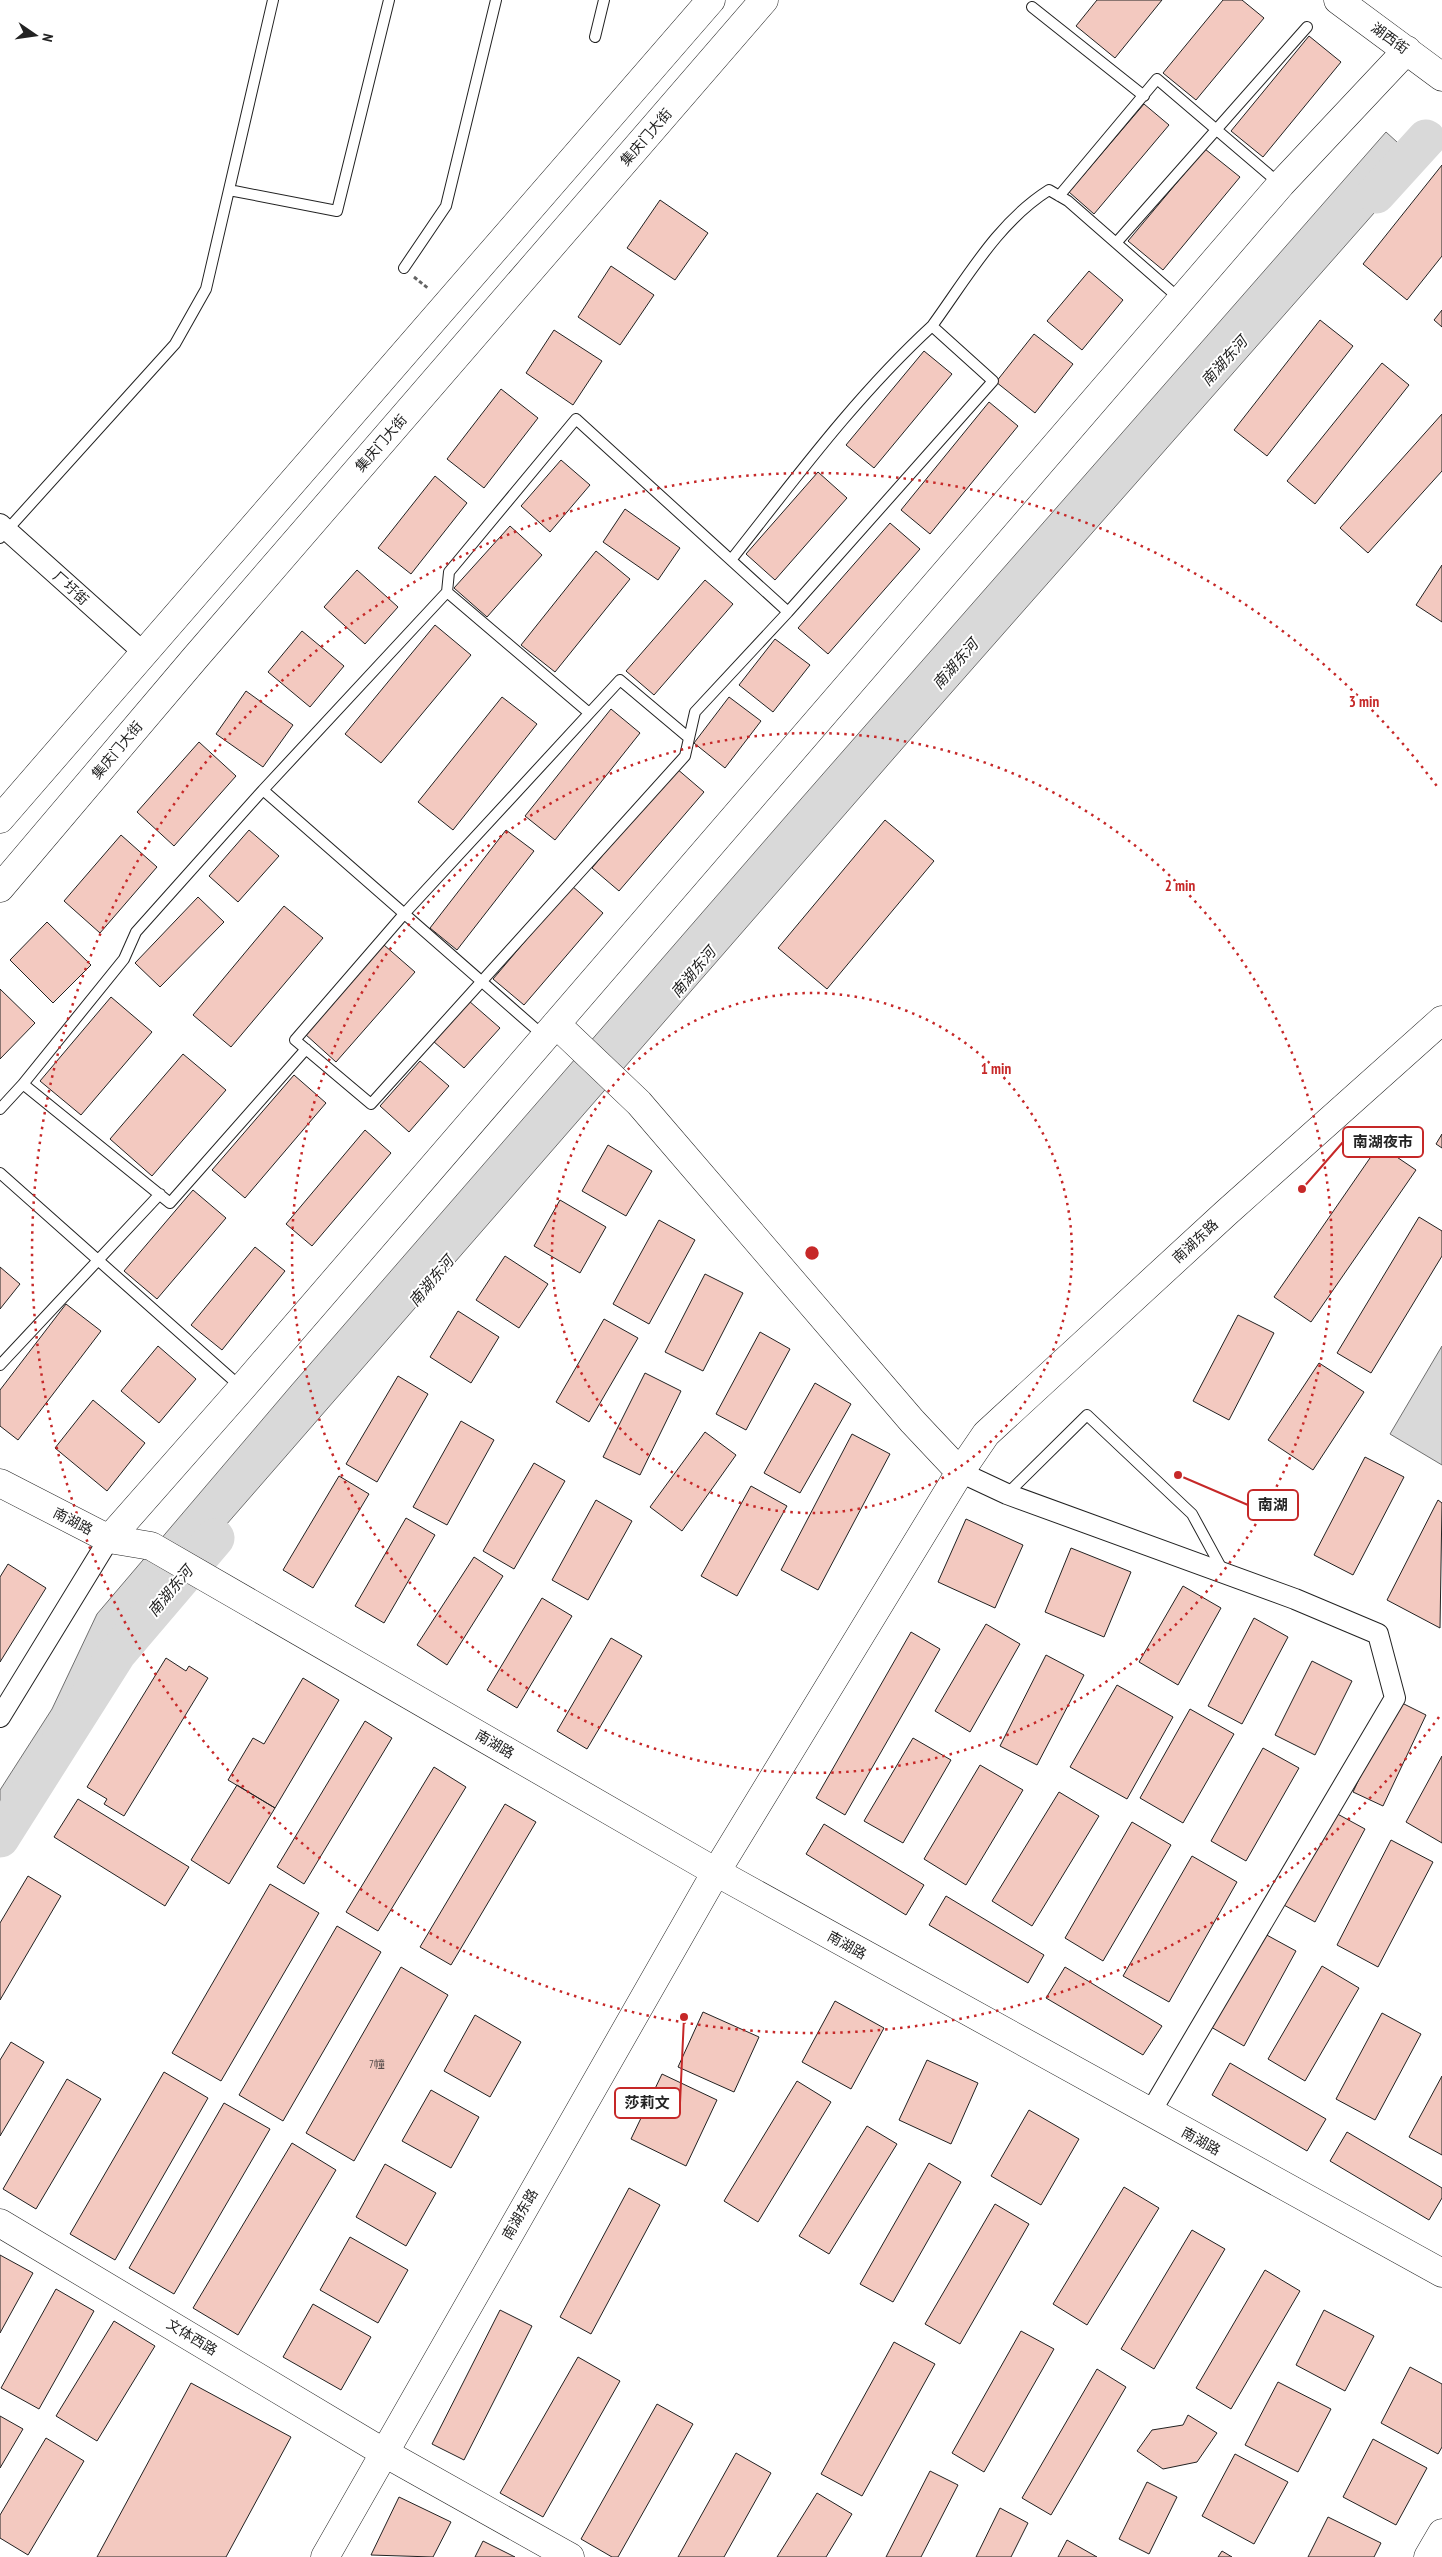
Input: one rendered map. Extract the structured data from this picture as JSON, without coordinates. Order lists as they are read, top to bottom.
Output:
{
  "streets": {
    "street": [
      "湖西街",
      "集庆门大街",
      "厂圩街",
      "南湖东路",
      "南湖路",
      "文体西路"
    ]
  },
  "crossings": [
    ["南湖东路", "南湖路"],
    ["南湖东路", "文体西路"]
  ],
  "water": ["南湖东河"],
  "places": ["南湖夜市", "南湖", "莎莉文"],
  "house_numbers": ["7幢"],
  "north": "right",
  "rings": ["3 min", "2 min", "1 min"]
}
